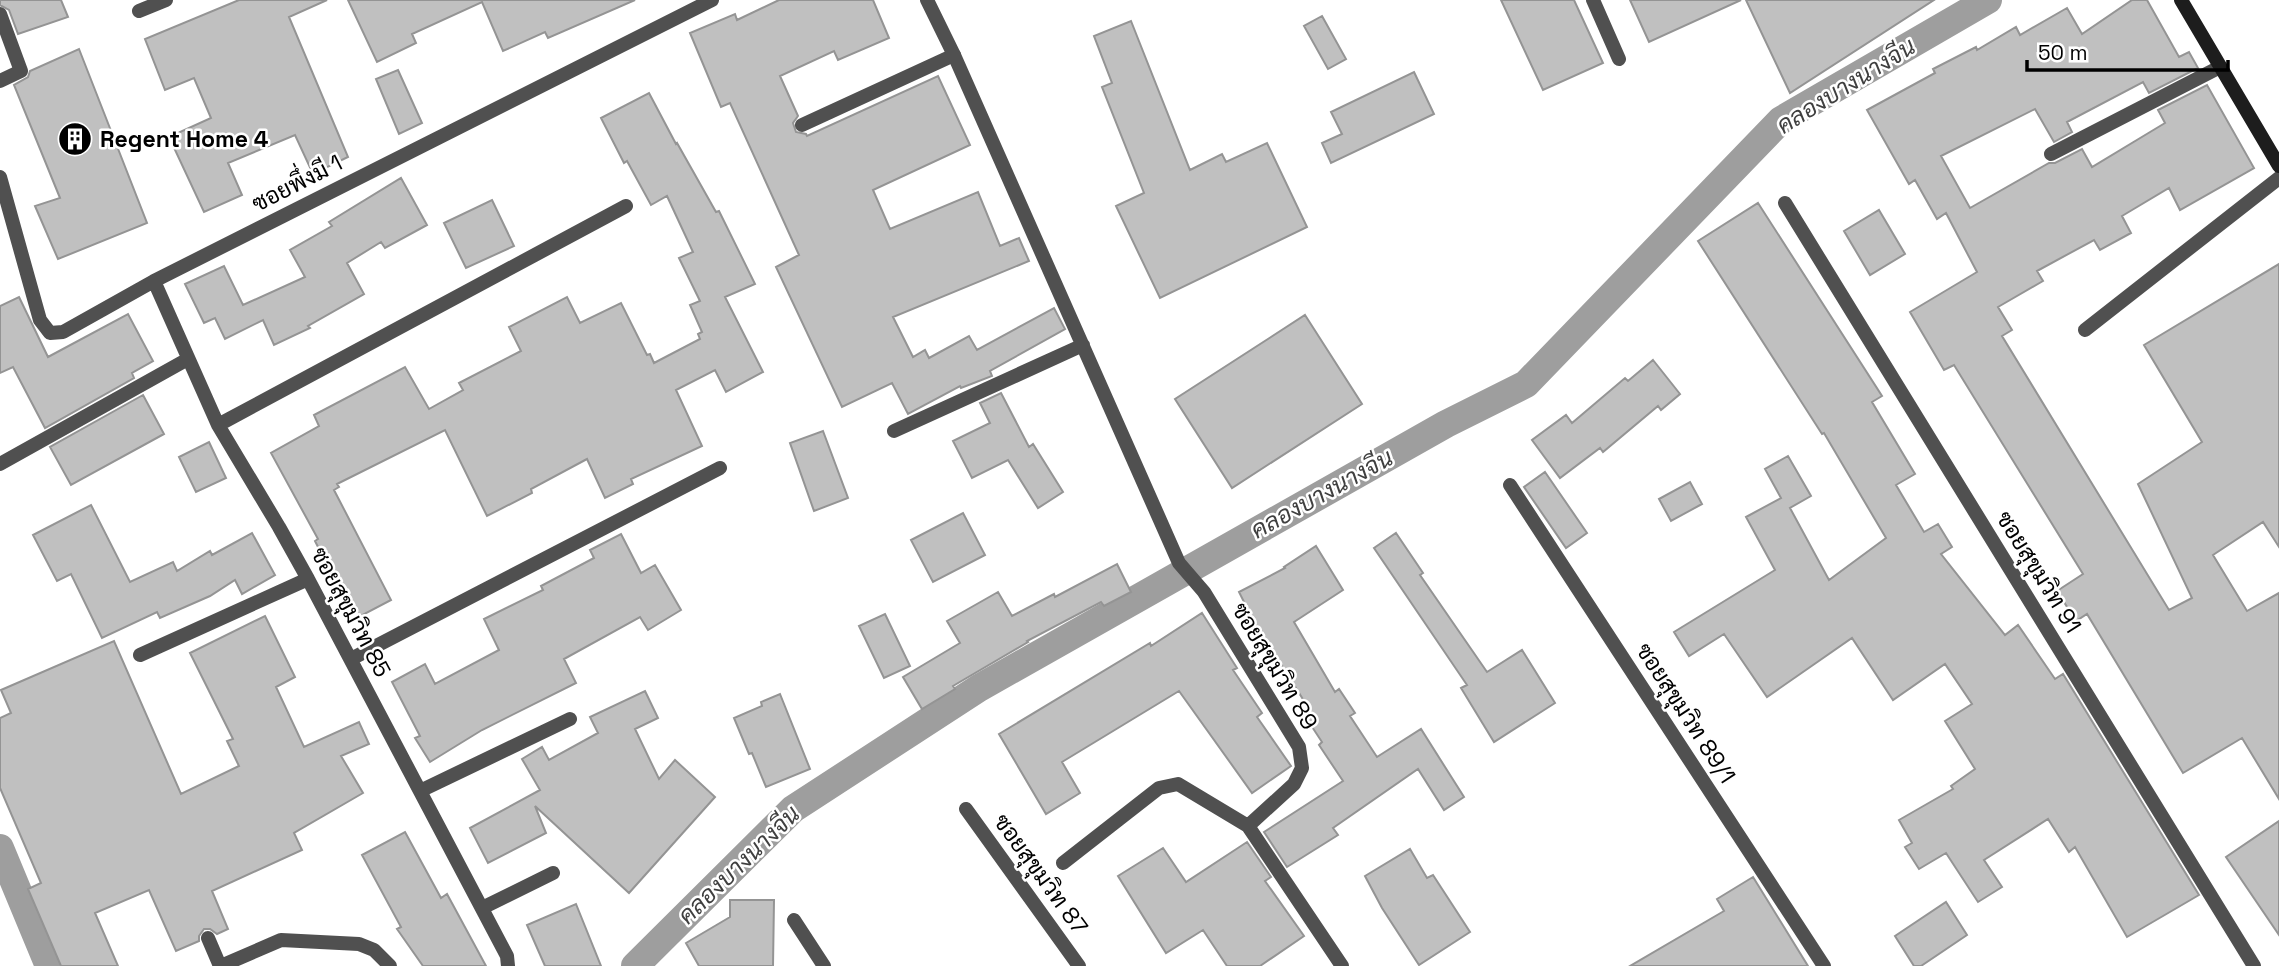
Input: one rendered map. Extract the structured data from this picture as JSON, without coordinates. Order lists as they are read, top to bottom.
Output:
{
  "streets": {
    "street": [
      "ซอยพึ่งมี 1",
      "ซอยสุขุมวิท 91",
      "ซอยสุขุมวิท 85",
      "ซอยสุขุมวิท 89",
      "ซอยสุขุมวิท 89/1",
      "ซอยสุขุมวิท 87"
    ]
  },
  "crossings": [
    ["ซอยพึ่งมี 1", "ซอยสุขุมวิท 85"]
  ],
  "water": ["คลองบางนางจีน"],
  "places": {
    "building": ["Regent Home 4"]
  },
  "scale_bar": "50 m"
}
